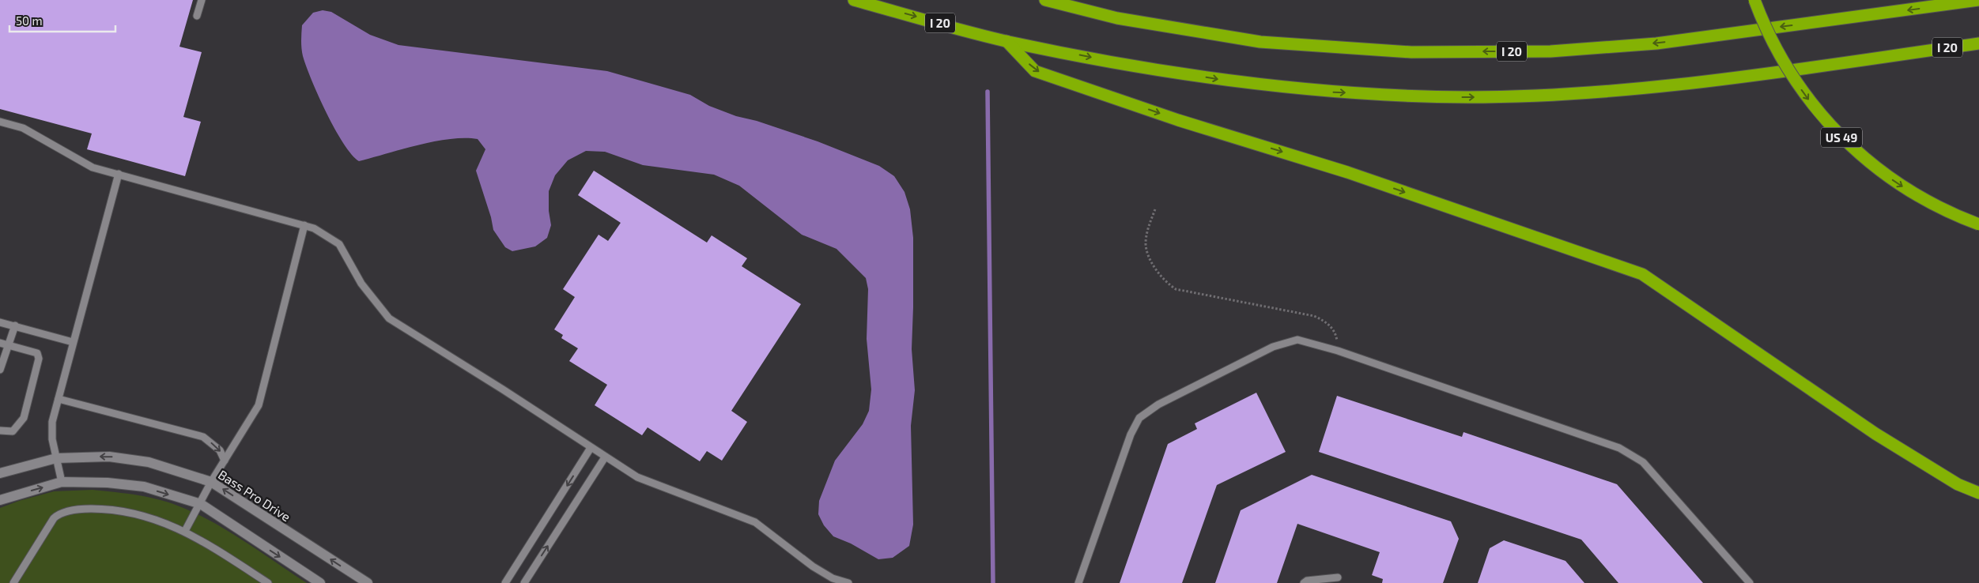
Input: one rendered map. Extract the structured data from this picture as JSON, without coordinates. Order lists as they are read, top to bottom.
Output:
{
  "streets": {
    "highway": ["I 20", "US 49"],
    "street": ["Bass Pro Drive"]
  },
  "scale_bar": "50 m"
}
